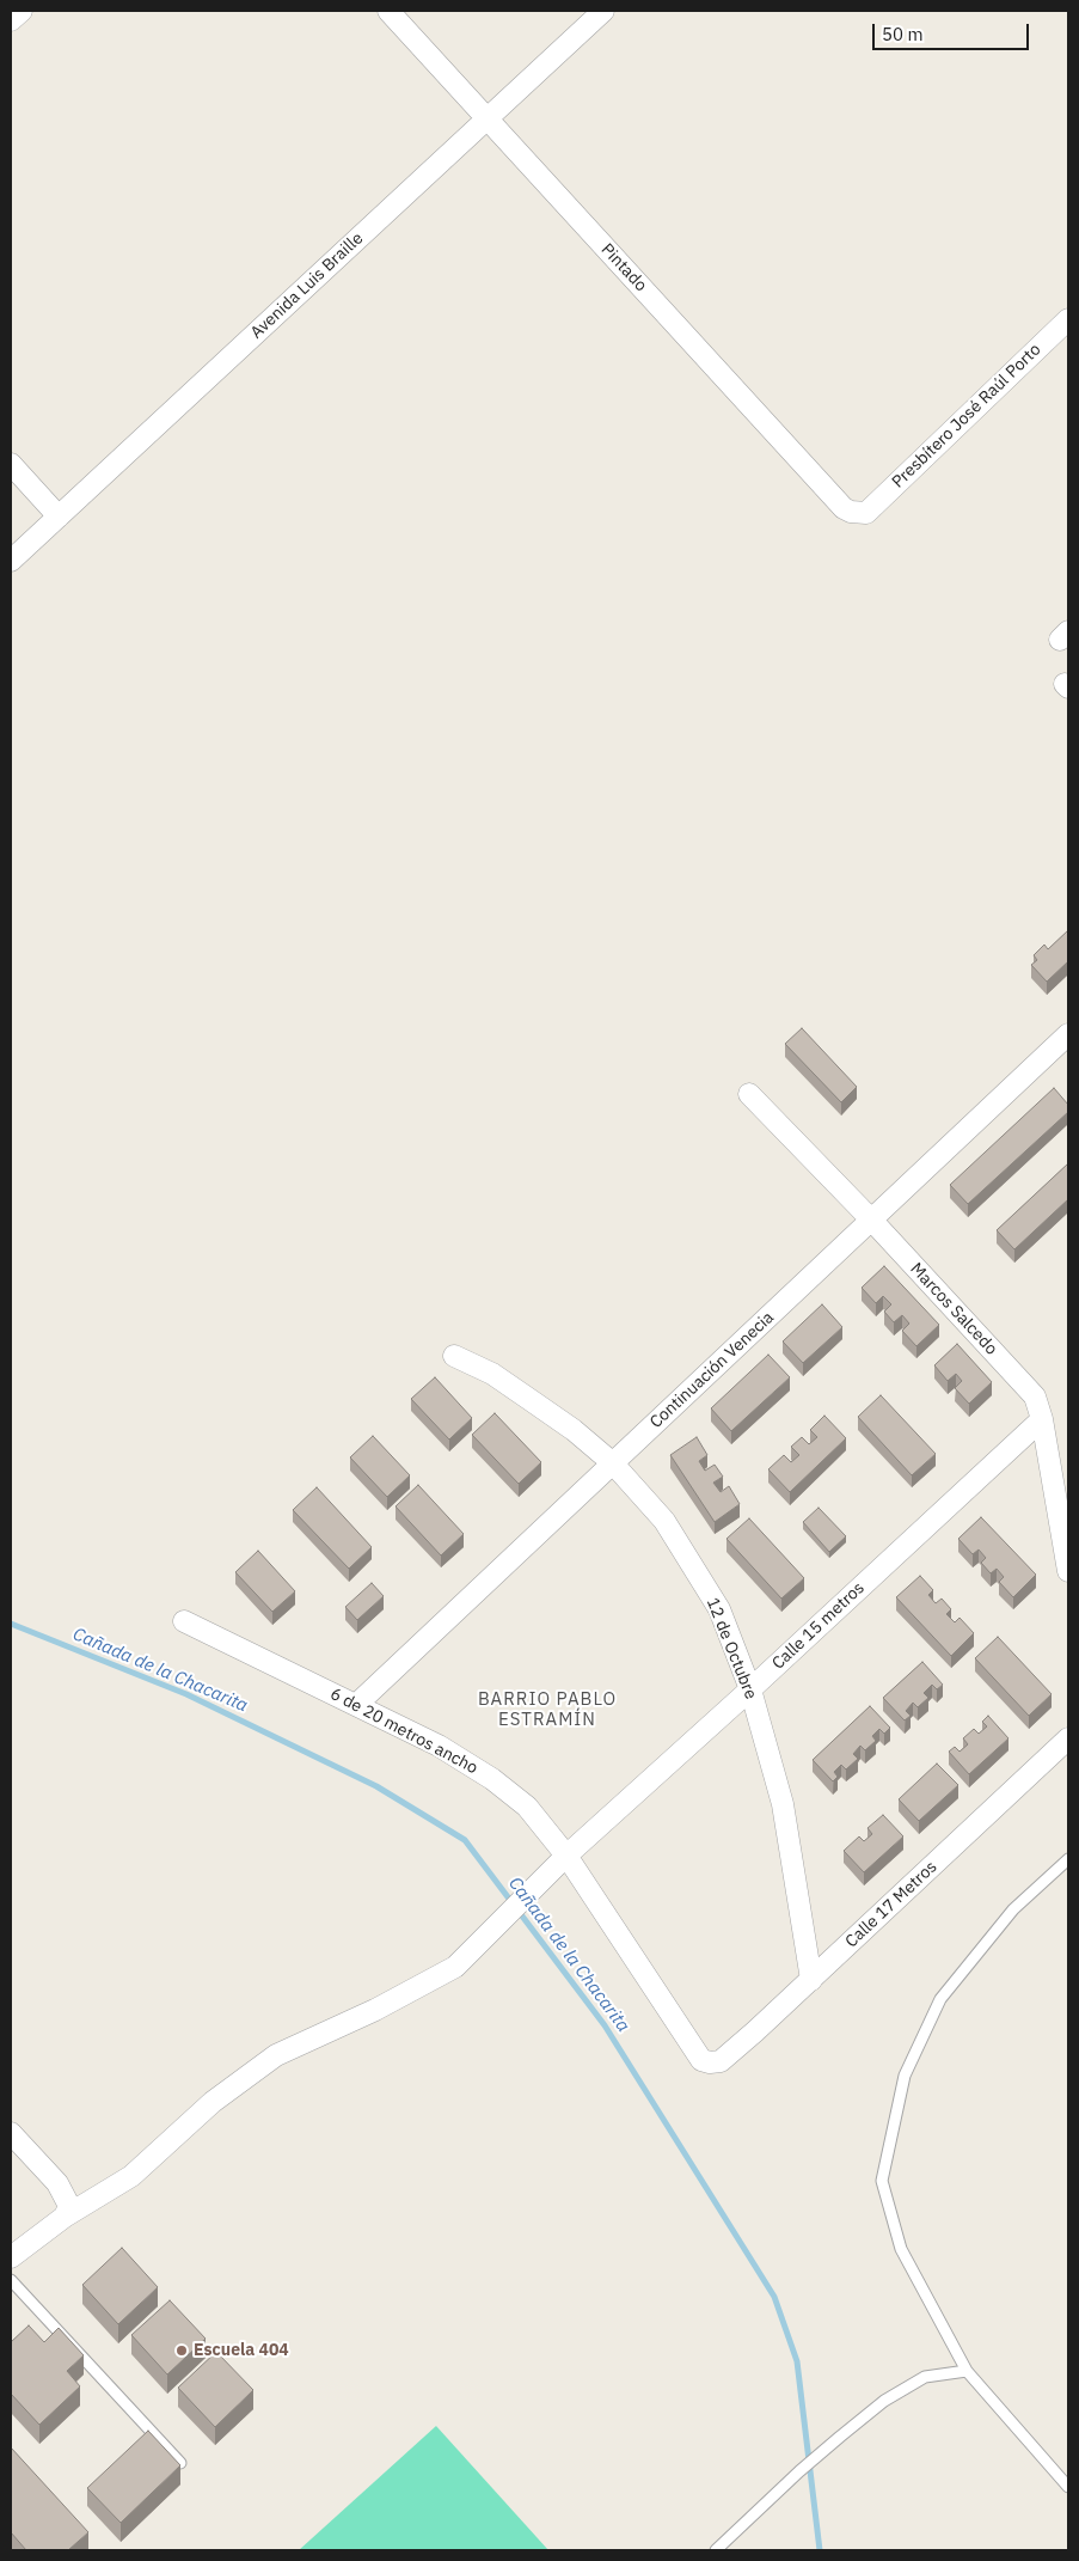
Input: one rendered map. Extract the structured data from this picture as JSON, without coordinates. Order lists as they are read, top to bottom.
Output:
{
  "streets": {
    "street": [
      "Pintado",
      "Avenida Luis Braille",
      "Presbítero José Raúl Porto",
      "Marcos Salcedo",
      "Continuación Venecia",
      "Calle 15 metros",
      "12 de Octubre",
      "6 de 20 metros ancho",
      "Calle 17 Metros"
    ]
  },
  "crossings": [
    ["Pintado", "Avenida Luis Braille"],
    ["Pintado", "Presbítero José Raúl Porto"],
    ["Marcos Salcedo", "Continuación Venecia"],
    ["Marcos Salcedo", "Calle 15 metros"],
    ["Continuación Venecia", "12 de Octubre"],
    ["Continuación Venecia", "6 de 20 metros ancho"],
    ["Calle 15 metros", "12 de Octubre"],
    ["Calle 15 metros", "6 de 20 metros ancho"],
    ["12 de Octubre", "Calle 17 Metros"],
    ["6 de 20 metros ancho", "Calle 17 Metros"]
  ],
  "districts": ["BARRIO PABLO ESTRAMÍN"],
  "water": ["Cañada de la Chacarita"],
  "places": ["Escuela 404"],
  "scale_bar": "50 m"
}
